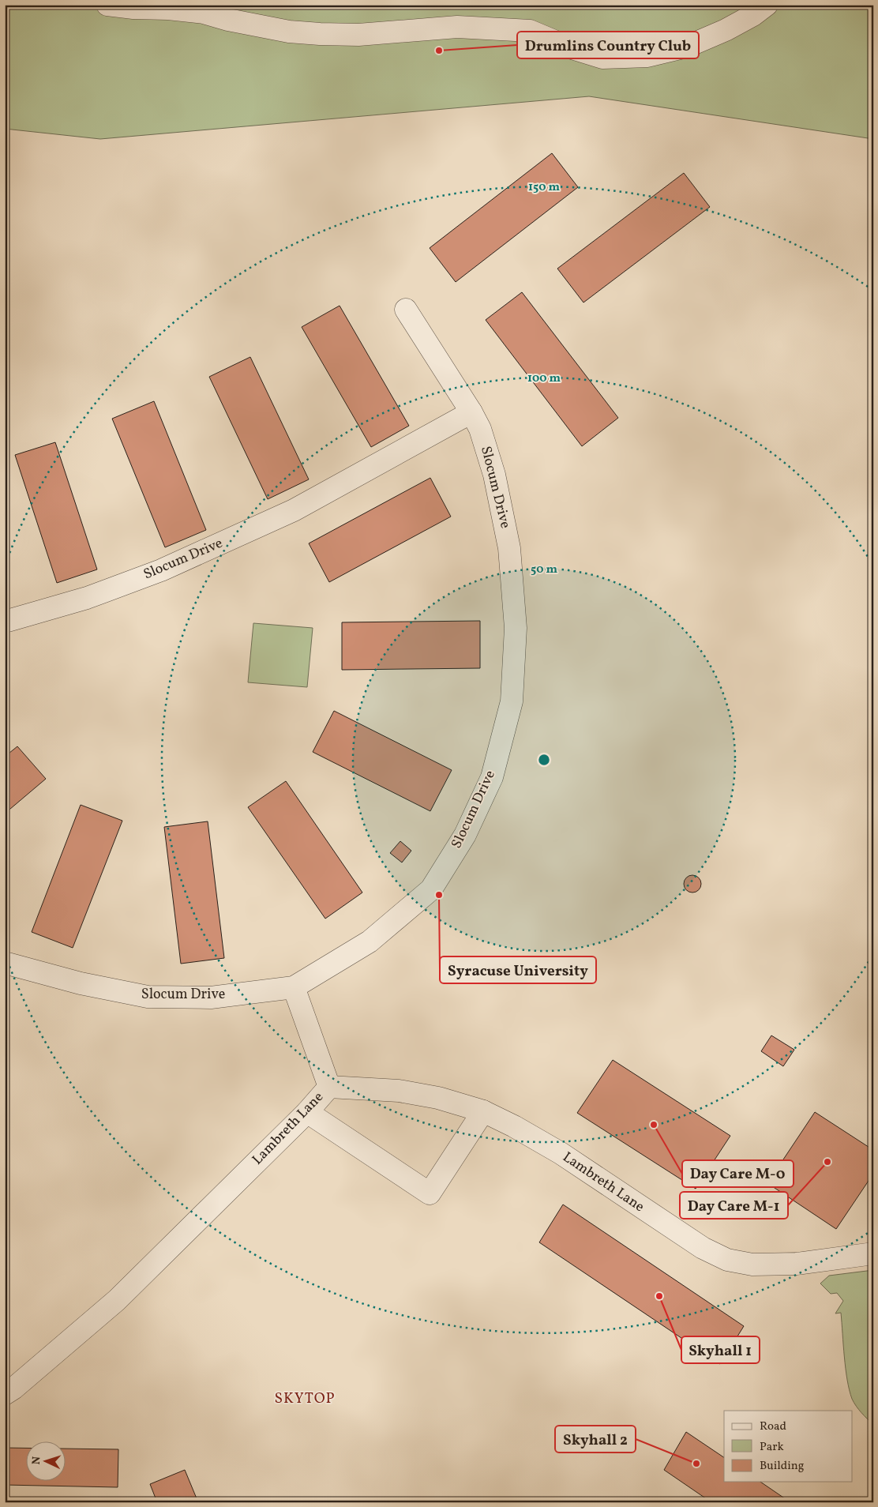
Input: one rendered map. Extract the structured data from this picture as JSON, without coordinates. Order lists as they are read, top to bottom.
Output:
{
  "streets": {
    "street": ["Slocum Drive", "Lambreth Lane"]
  },
  "districts": ["SKYTOP"],
  "places": [
    "Drumlins Country Club",
    "Syracuse University",
    "Day Care M-0",
    "Day Care M-1",
    "Skyhall 1",
    "Skyhall 2"
  ],
  "legend": ["Road", "Park", "Building"],
  "north": "left",
  "rings": ["150 m", "100 m", "50 m"]
}
